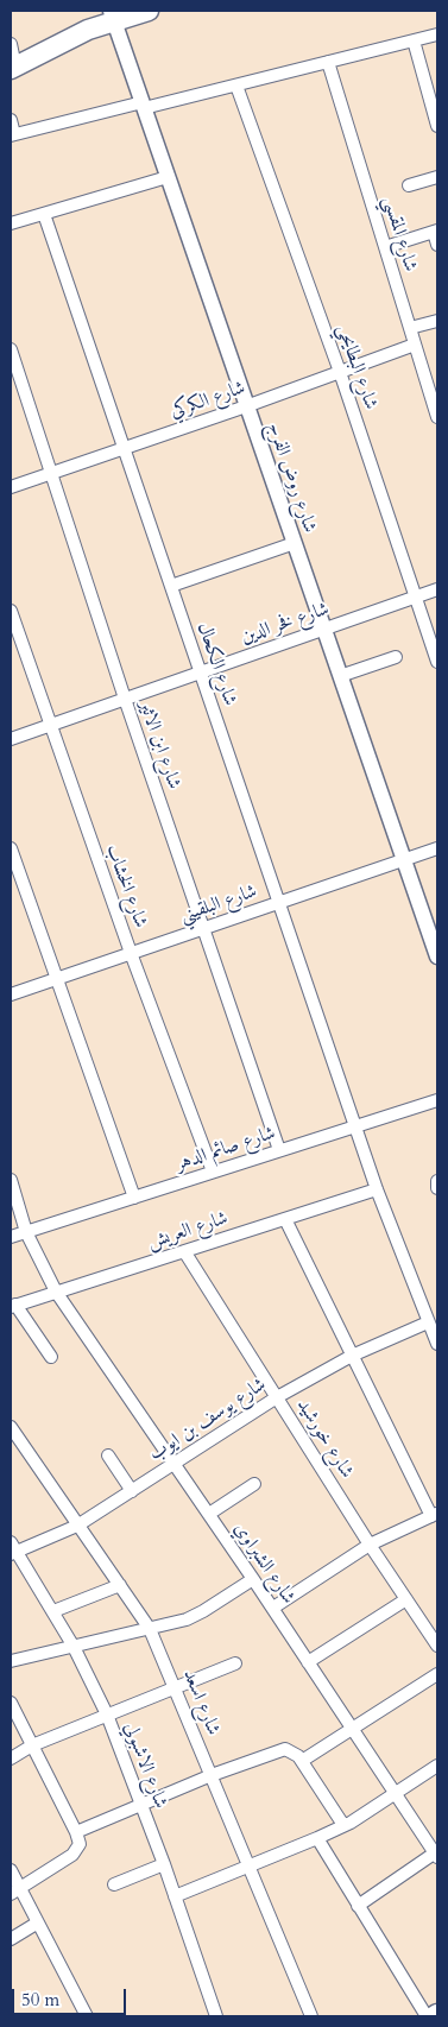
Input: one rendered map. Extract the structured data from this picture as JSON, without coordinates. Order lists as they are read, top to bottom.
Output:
{
  "streets": {
    "street": [
      "شارع المقسي",
      "شارع البطايحي",
      "شارع الكركي",
      "شارع روض الفرج",
      "شارع فخر الدين",
      "شارع الكحال",
      "شارع ابن الاثير",
      "شارع الخشاب",
      "شارع البلقيني",
      "شارع صائم الدهر",
      "شارع العريش",
      "شارع يوسف بن ايوب",
      "شارع خورشيد",
      "شارع الشبراوي",
      "شارع اسعد",
      "شارع الاشبولي"
    ]
  },
  "crossings": [
    ["شارع المقسي", "شارع الكركي"],
    ["شارع البطايحي", "شارع الكركي"],
    ["شارع البطايحي", "شارع فخر الدين"],
    ["شارع الكركي", "شارع روض الفرج"],
    ["شارع الكركي", "شارع الكحال"],
    ["شارع الكركي", "شارع ابن الاثير"],
    ["شارع روض الفرج", "شارع فخر الدين"],
    ["شارع روض الفرج", "شارع البلقيني"],
    ["شارع فخر الدين", "شارع الكحال"],
    ["شارع فخر الدين", "شارع ابن الاثير"],
    ["شارع فخر الدين", "شارع الخشاب"],
    ["شارع الكحال", "شارع البلقيني"],
    ["شارع الكحال", "شارع صائم الدهر"],
    ["شارع الكحال", "شارع العريش"],
    ["شارع الكحال", "شارع يوسف بن ايوب"],
    ["شارع ابن الاثير", "شارع البلقيني"],
    ["شارع ابن الاثير", "شارع صائم الدهر"],
    ["شارع الخشاب", "شارع البلقيني"],
    ["شارع الخشاب", "شارع صائم الدهر"],
    ["شارع صائم الدهر", "شارع الشبراوي"],
    ["شارع العريش", "شارع خورشيد"],
    ["شارع العريش", "شارع الشبراوي"],
    ["شارع يوسف بن ايوب", "شارع خورشيد"],
    ["شارع يوسف بن ايوب", "شارع الشبراوي"],
    ["شارع يوسف بن ايوب", "شارع اسعد"],
    ["شارع يوسف بن ايوب", "شارع الاشبولي"]
  ],
  "scale_bar": "50 m"
}
